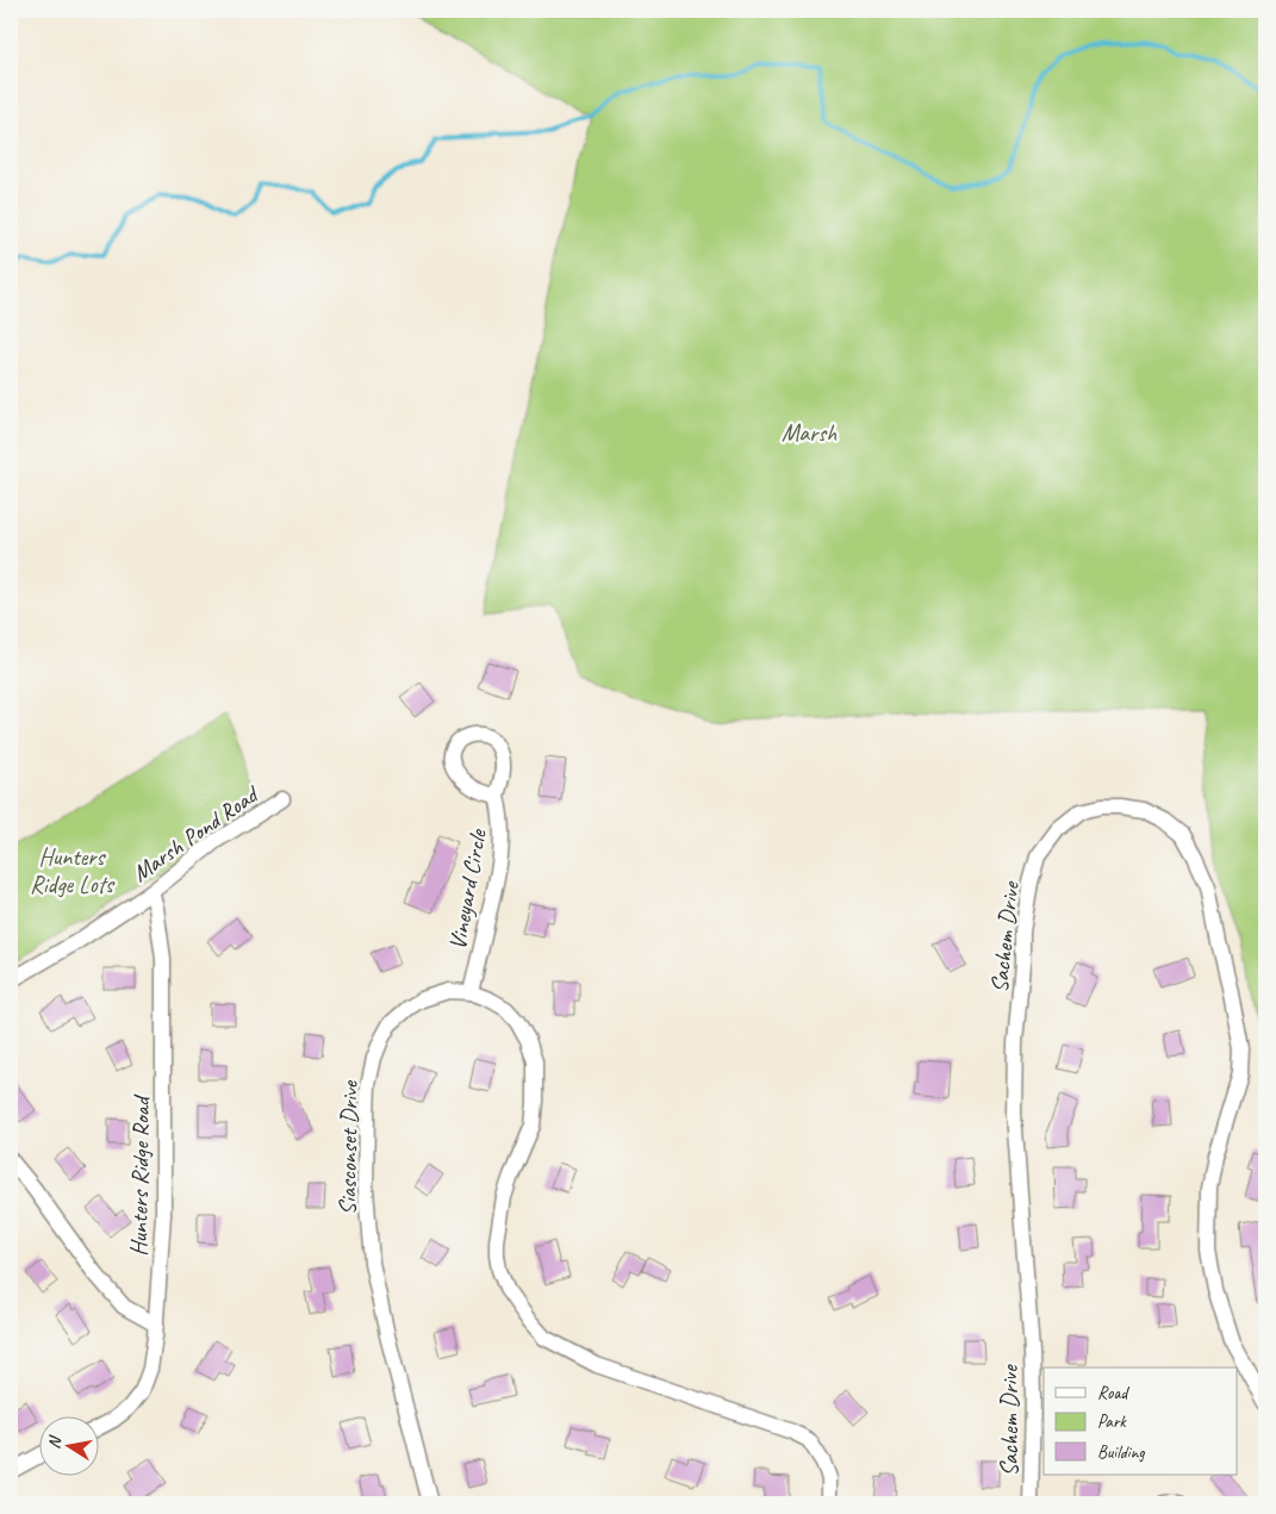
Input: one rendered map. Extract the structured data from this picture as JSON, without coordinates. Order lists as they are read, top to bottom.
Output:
{
  "streets": {
    "street": [
      "Marsh Pond Road",
      "Vineyard Circle",
      "Sachem Drive",
      "Siasconset Drive",
      "Hunters Ridge Road"
    ]
  },
  "crossings": [
    ["Marsh Pond Road", "Hunters Ridge Road"],
    ["Vineyard Circle", "Siasconset Drive"]
  ],
  "parks": ["Marsh", "Hunters Ridge Lots"],
  "legend": ["Road", "Park", "Building"],
  "north": "left"
}
